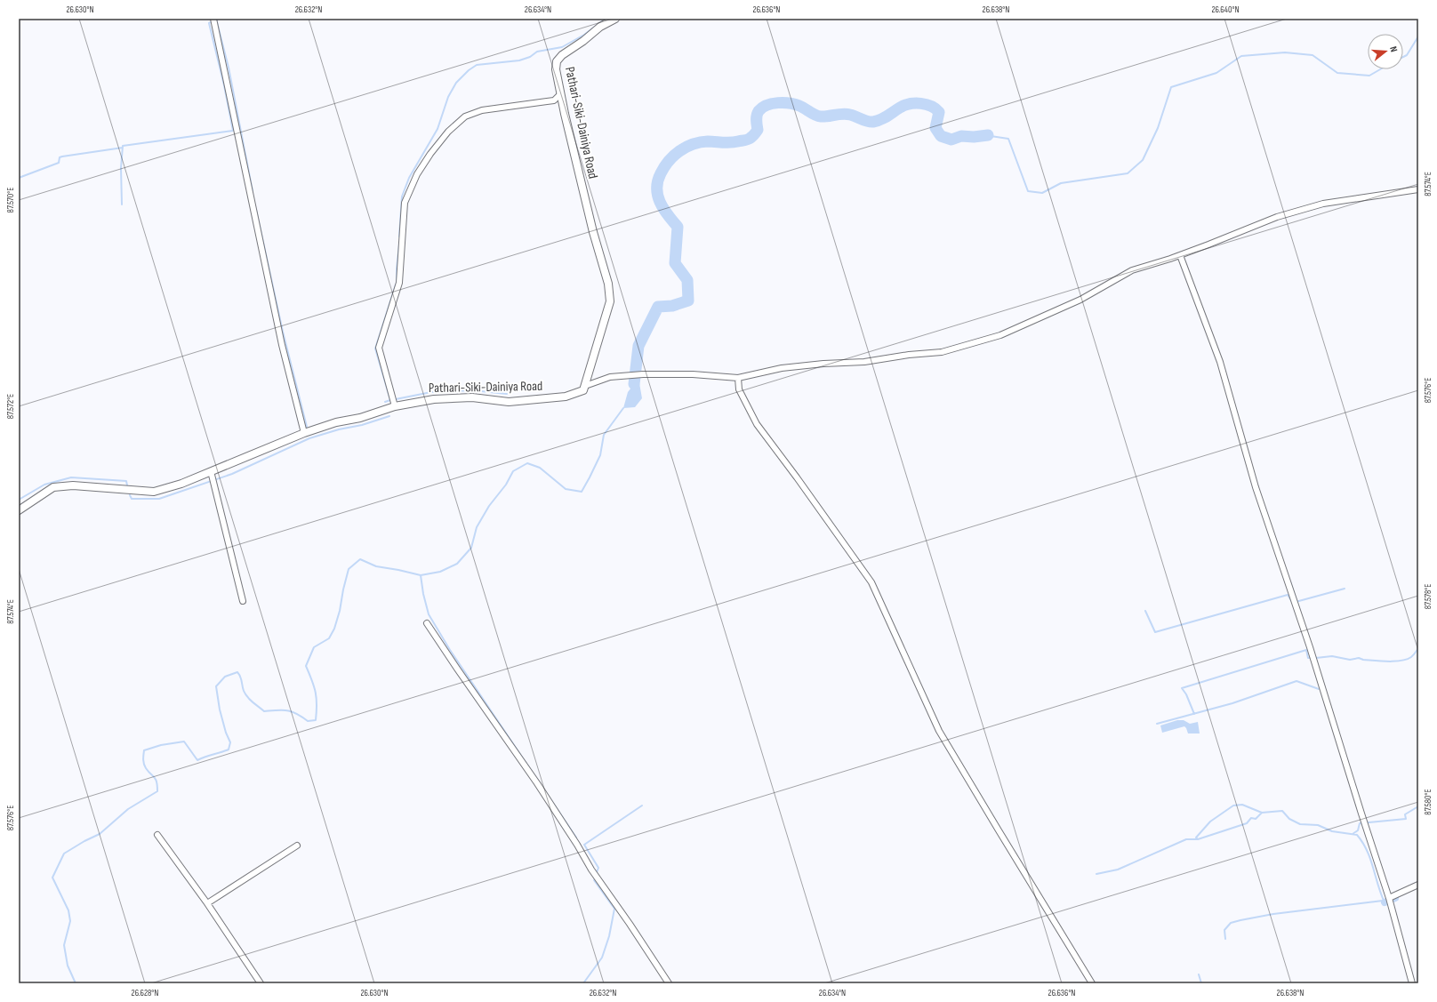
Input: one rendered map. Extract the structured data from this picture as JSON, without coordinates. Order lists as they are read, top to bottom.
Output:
{
  "streets": {
    "main road": ["Pathari-Siki-Dainiya Road"]
  },
  "north": "right",
  "coordinates": [
    "26.630°N",
    "26.632°N",
    "26.634°N",
    "26.636°N",
    "26.638°N",
    "26.640°N",
    "87.574°E",
    "87.570°E",
    "87.576°E",
    "87.572°E",
    "87.578°E",
    "87.580°E",
    "26.628°N"
  ]
}
